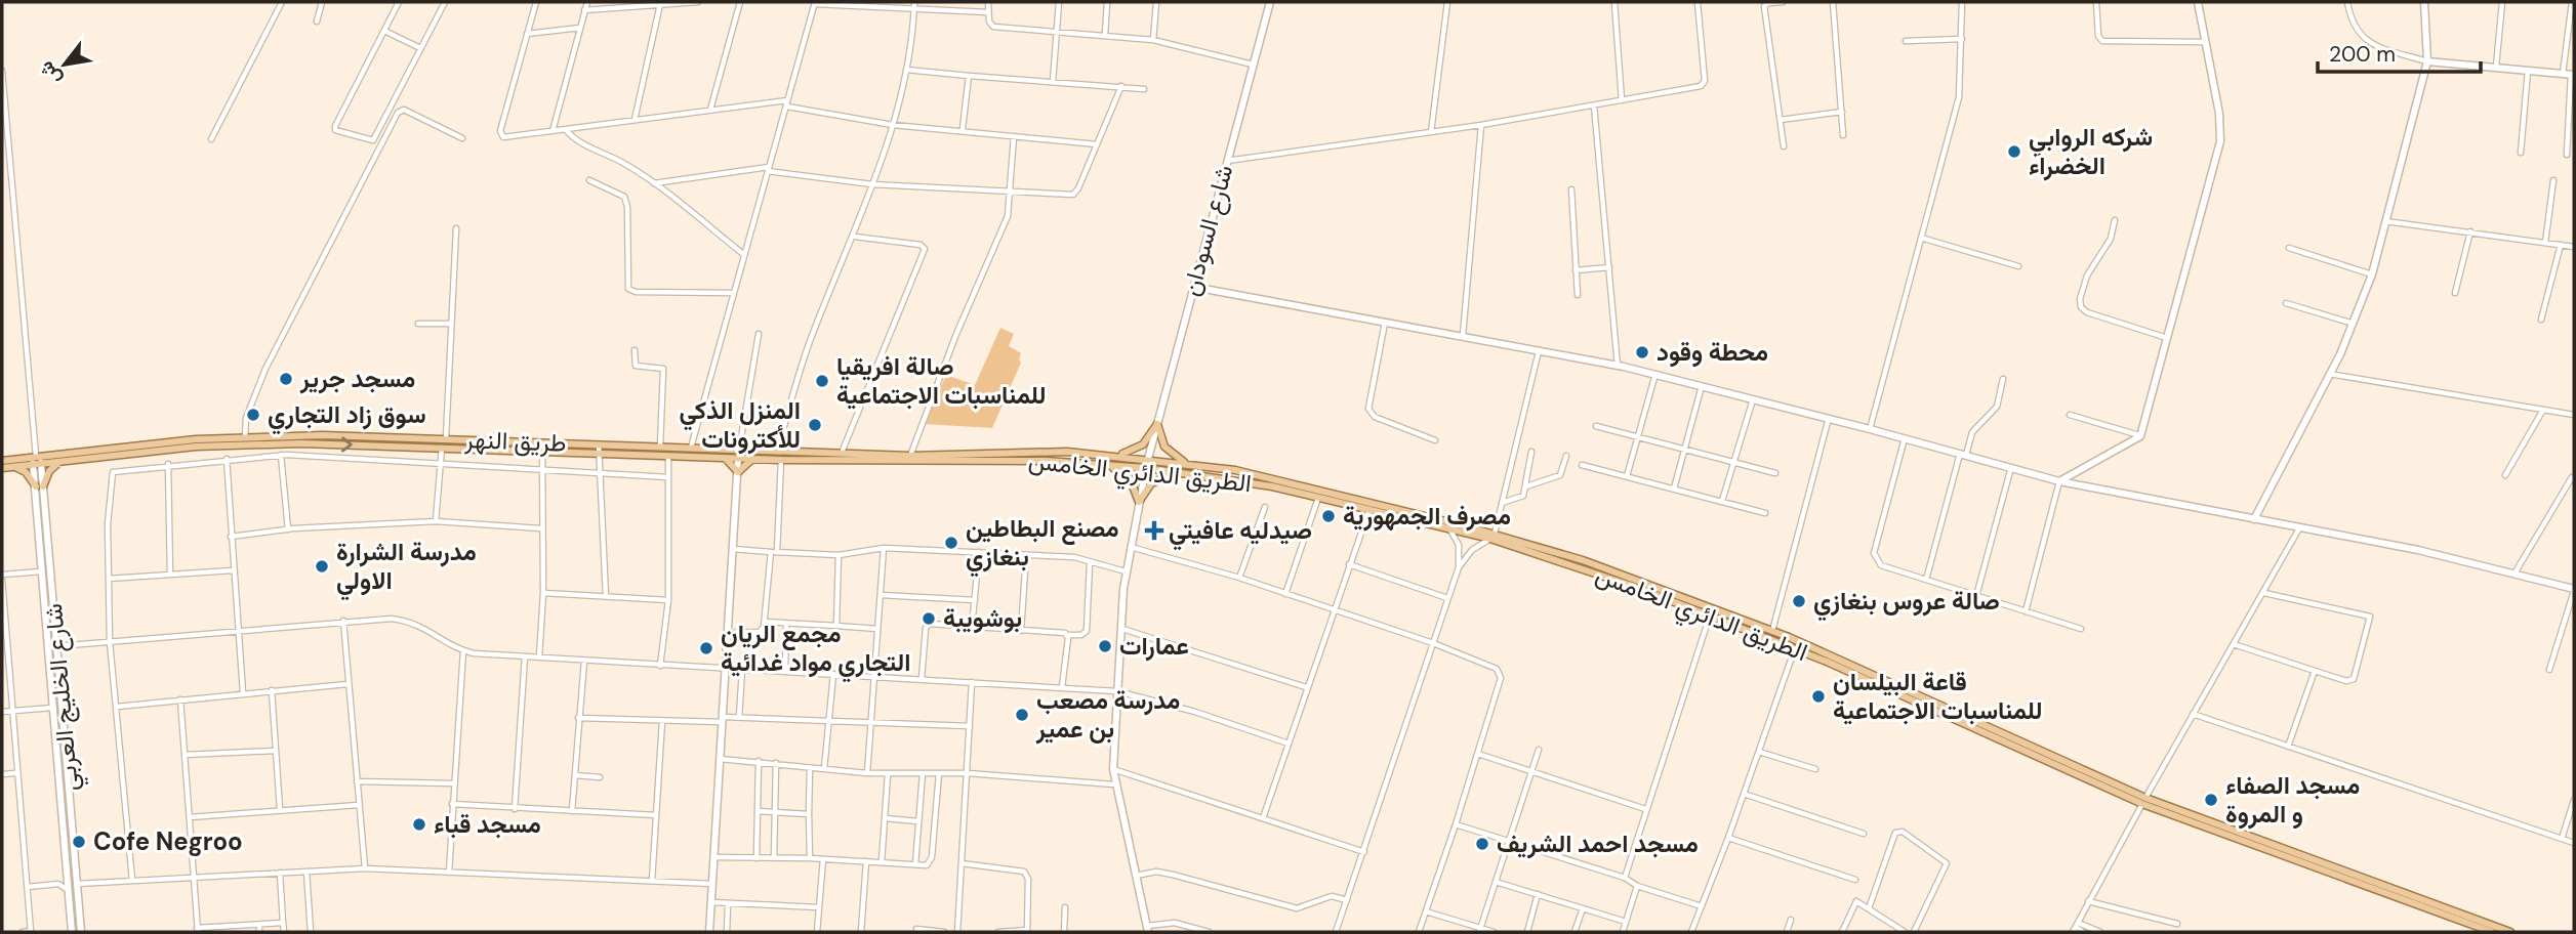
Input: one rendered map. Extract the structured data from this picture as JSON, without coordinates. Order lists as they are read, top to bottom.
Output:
{
  "streets": {
    "main road": [
      "شارع السودان",
      "طريق النهر",
      "الطريق الدائري الخامس",
      "شارع الخليج العربي"
    ]
  },
  "crossings": [
    ["شارع السودان", "الطريق الدائري الخامس"],
    ["طريق النهر", "الطريق الدائري الخامس"],
    ["طريق النهر", "شارع الخليج العربي"]
  ],
  "places": {
    "other": [
      "شركه الروابي الخضراء",
      "محطة وقود",
      "مسجد جرير",
      "صالة افريقيا للمناسبات الاجتماعية",
      "سوق زاد التجاري",
      "المنزل الذكي للأكترونات",
      "مصرف الجمهورية",
      "مصنع البطاطين بنغازي",
      "مدرسة الشرارة الاولي",
      "صالة عروس بنغازي",
      "بوشويبة",
      "عمارات",
      "مجمع الريان التجاري مواد غدائية",
      "قاعة البيلسان للمناسبات الاجتماعية",
      "مدرسة مصعب بن عمير",
      "مسجد الصفاء و المروة",
      "مسجد قباء",
      "Cofe Negroo",
      "مسجد احمد الشريف"
    ],
    "health": ["صيدليه عافيتي"]
  },
  "scale_bar": "200 m",
  "north": "bottom left"
}
